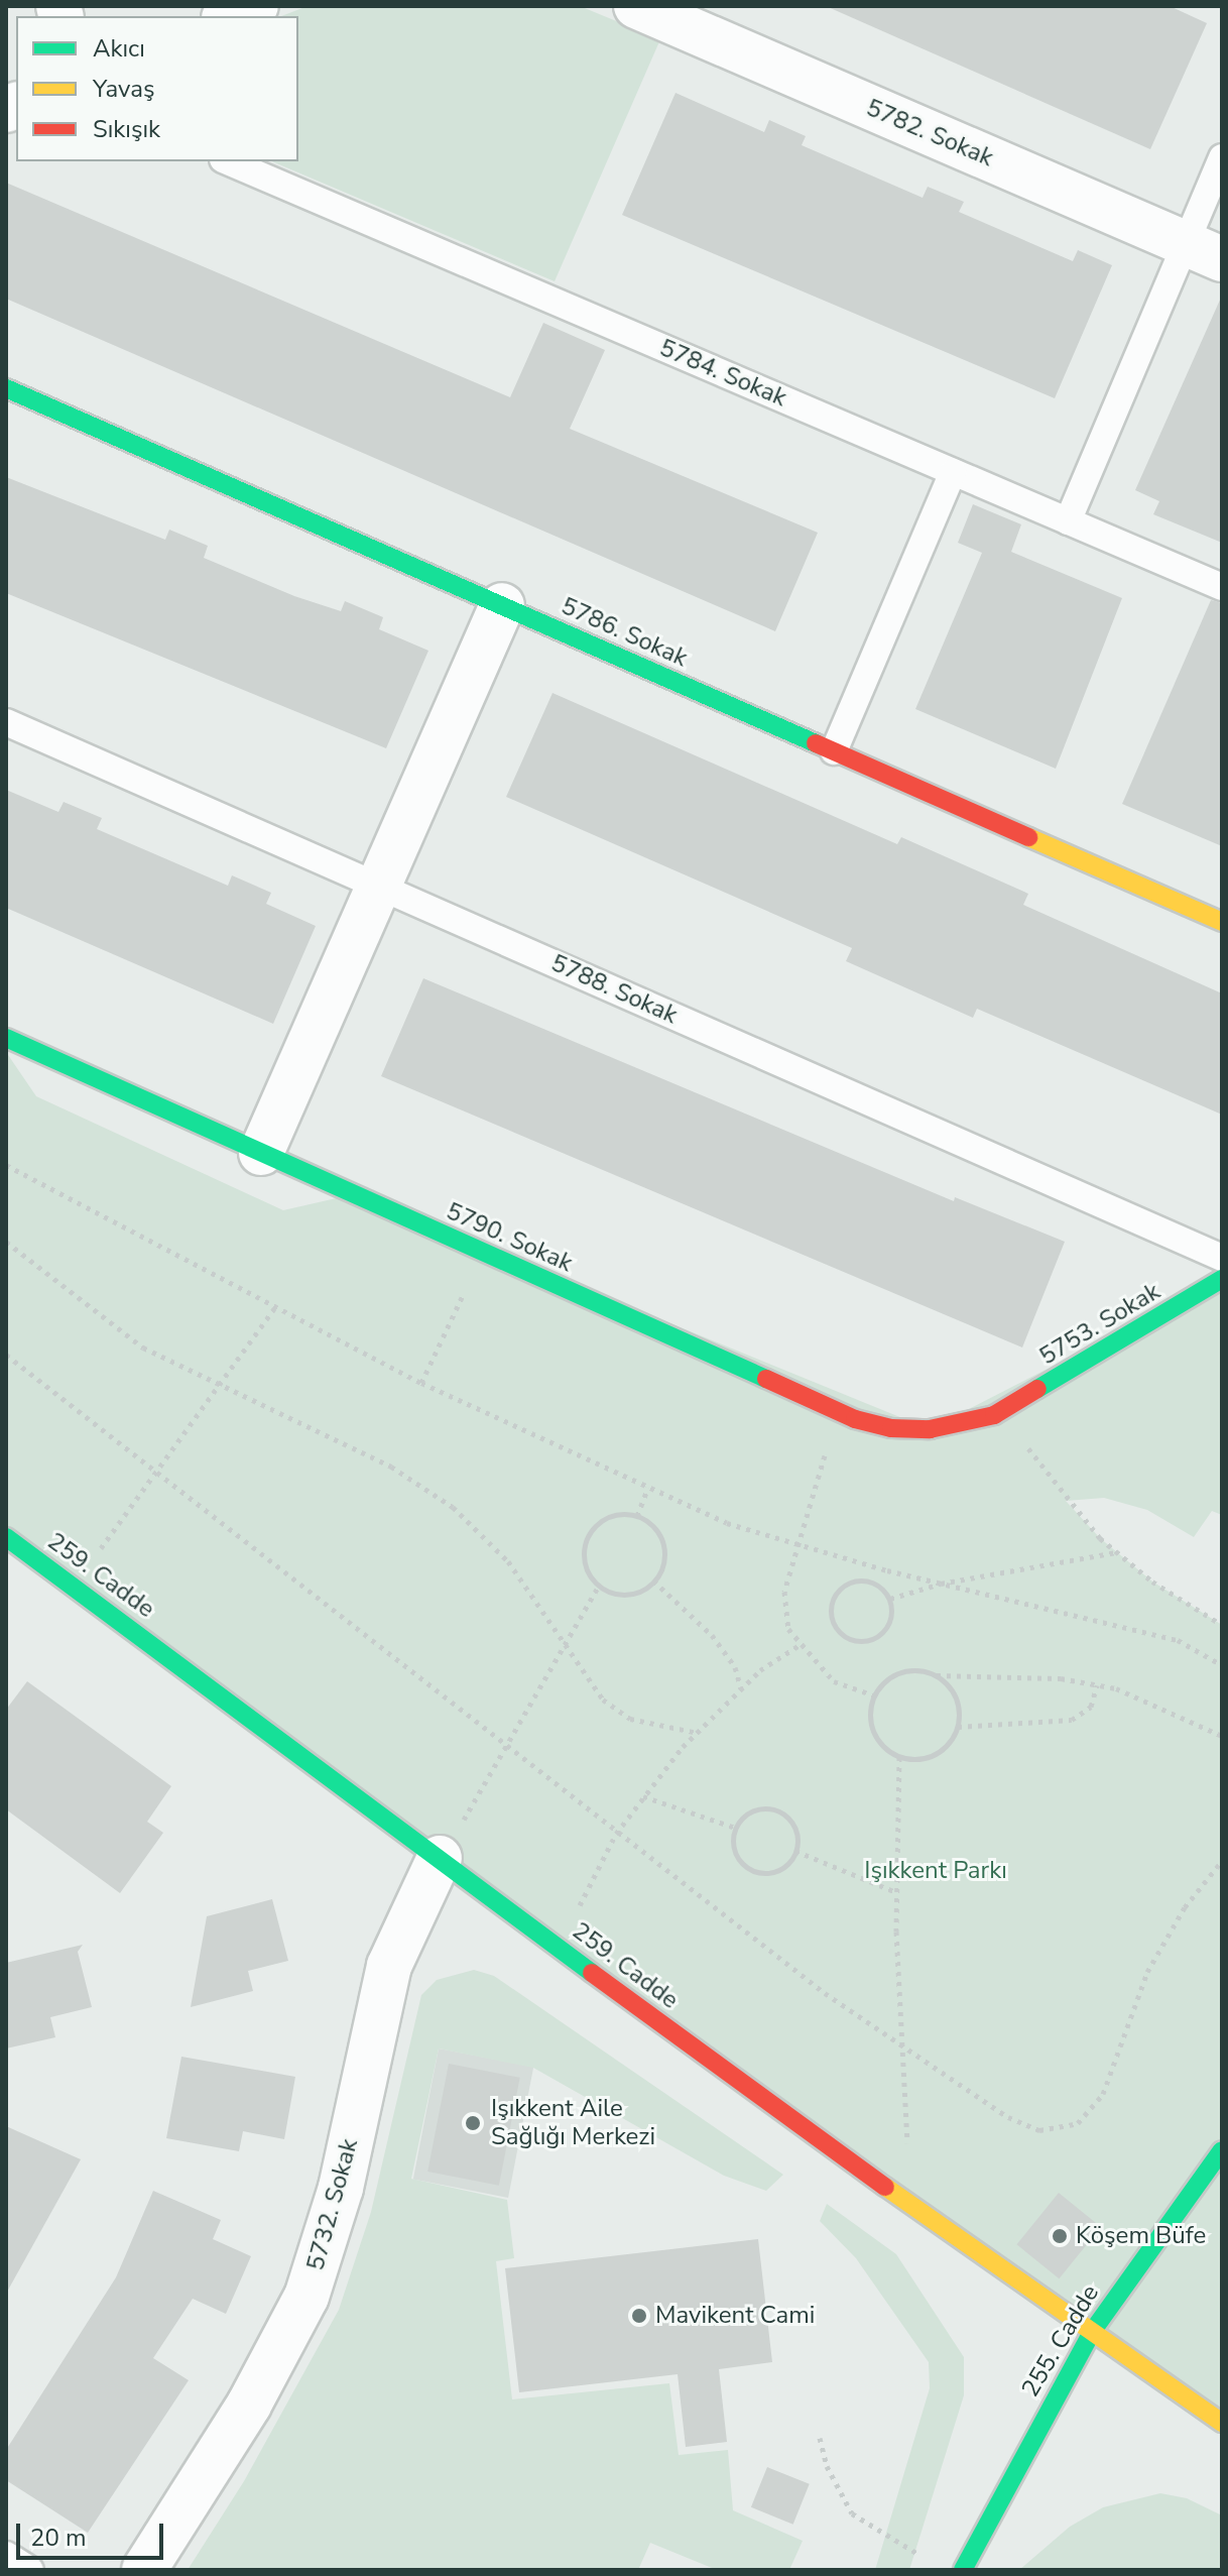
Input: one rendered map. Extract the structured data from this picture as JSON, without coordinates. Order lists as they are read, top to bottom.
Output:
{
  "streets": {
    "street": [
      "5782. Sokak",
      "5786. Sokak",
      "5790. Sokak",
      "5753. Sokak",
      "259. Cadde",
      "5732. Sokak",
      "255. Cadde"
    ],
    "lane": ["5784. Sokak", "5788. Sokak"]
  },
  "crossings": [
    ["5790. Sokak", "5753. Sokak"],
    ["259. Cadde", "5732. Sokak"],
    ["259. Cadde", "255. Cadde"]
  ],
  "parks": ["Işıkkent Parkı"],
  "places": ["Işıkkent Aile Sağlığı Merkezi", "Köşem Büfe", "Mavikent Cami"],
  "legend": ["Akıcı", "Yavaş", "Sıkışık"],
  "scale_bar": "20 m"
}
